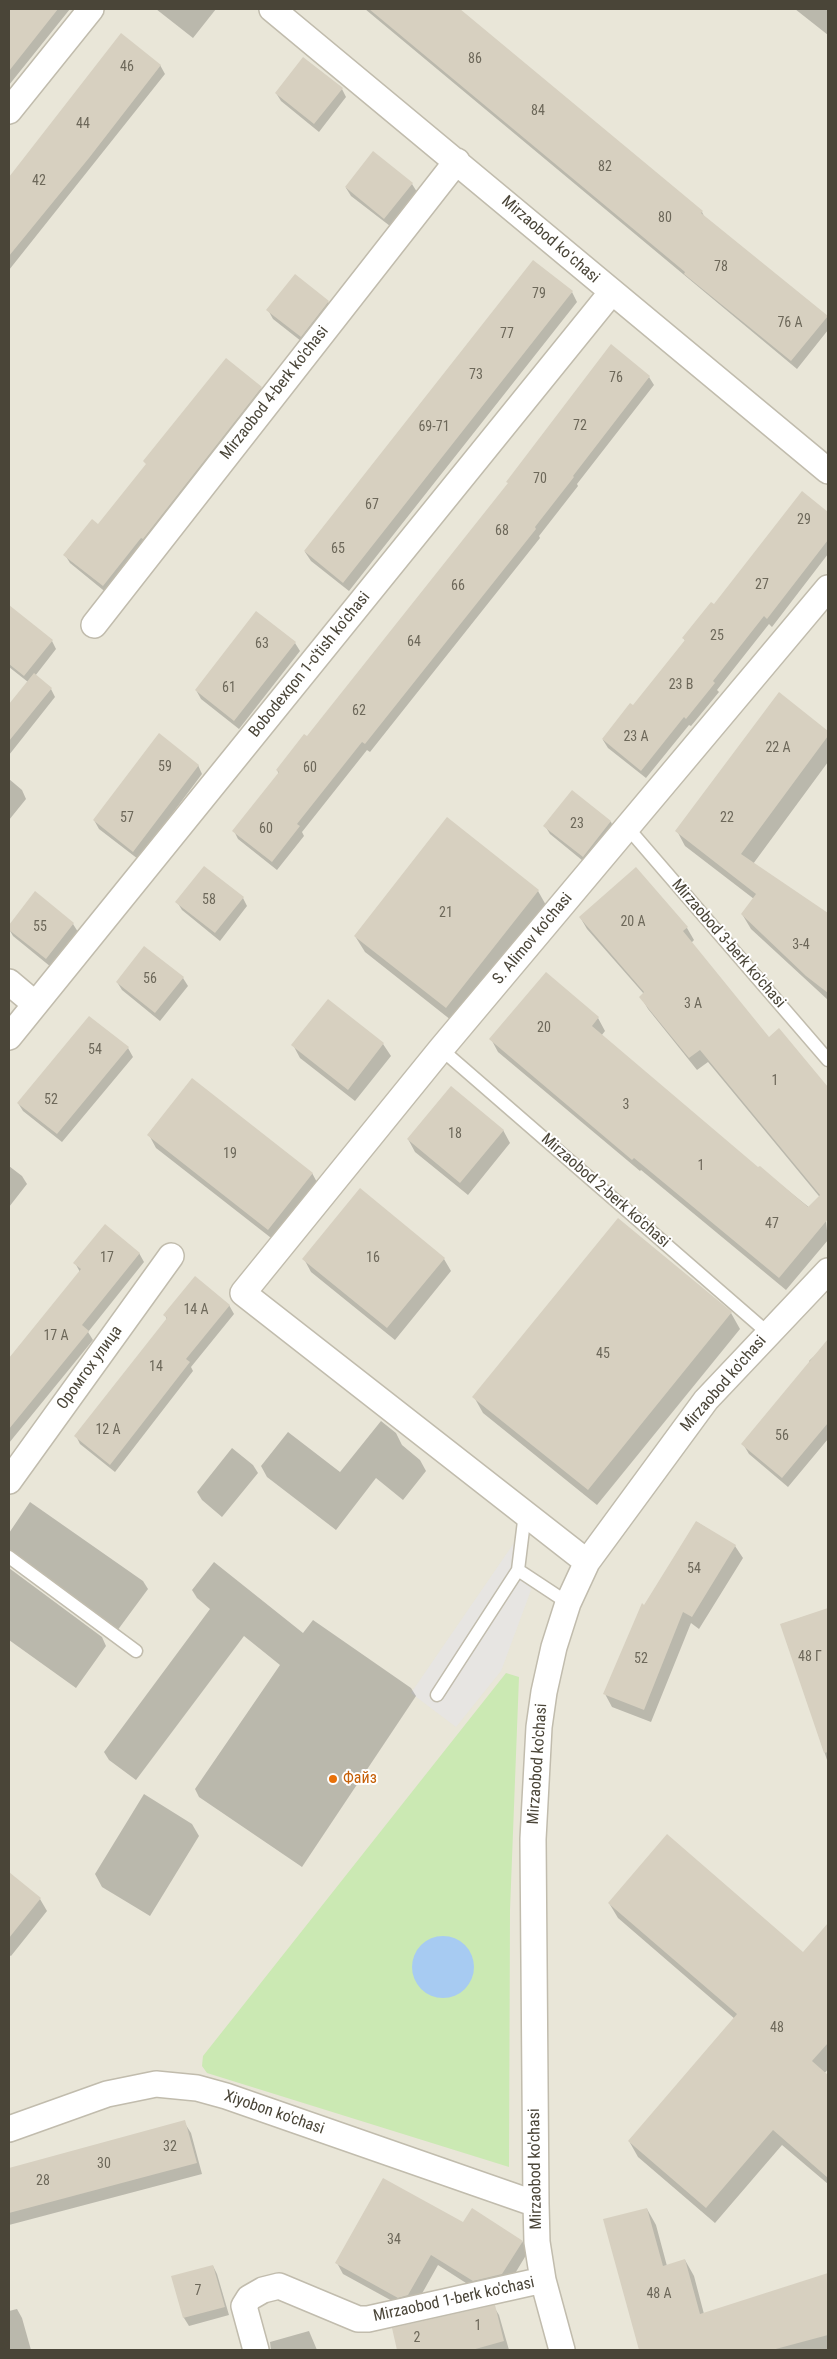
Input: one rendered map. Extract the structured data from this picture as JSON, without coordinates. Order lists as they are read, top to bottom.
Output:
{
  "streets": {
    "street": [
      "Mirzaobod koʻchasi",
      "Mirzaobod 4-berk ko'chasi",
      "Bobodexqon 1-o'tish ko'chasi",
      "S. Alimov ko'chasi",
      "Оромгох улица",
      "Mirzaobod ko'chasi",
      "Xiyobon ko'chasi",
      "Mirzaobod 1-berk ko'chasi"
    ],
    "lane": ["Mirzaobod 3-berk ko'chasi", "Mirzaobod 2-berk ko'chasi"]
  },
  "crossings": [
    ["Mirzaobod koʻchasi", "Mirzaobod 4-berk ko'chasi"],
    ["Mirzaobod koʻchasi", "Bobodexqon 1-o'tish ko'chasi"],
    ["S. Alimov ko'chasi", "Mirzaobod 3-berk ko'chasi"],
    ["S. Alimov ko'chasi", "Mirzaobod 2-berk ko'chasi"],
    ["Mirzaobod 2-berk ko'chasi", "Mirzaobod ko'chasi"],
    ["Mirzaobod ko'chasi", "Xiyobon ko'chasi"],
    ["Mirzaobod ko'chasi", "Mirzaobod 1-berk ko'chasi"]
  ],
  "places": ["Файз"],
  "house_numbers": [
    "86",
    "46",
    "84",
    "44",
    "82",
    "42",
    "80",
    "78",
    "79",
    "76 А",
    "77",
    "73",
    "76",
    "72",
    "69-71",
    "70",
    "67",
    "29",
    "68",
    "65",
    "27",
    "66",
    "25",
    "64",
    "63",
    "23 B",
    "61",
    "62",
    "23 A",
    "22 A",
    "59",
    "60",
    "57",
    "22",
    "23",
    "60",
    "58",
    "21",
    "20 A",
    "55",
    "3-4",
    "56",
    "3 A",
    "20",
    "54",
    "1",
    "52",
    "3",
    "18",
    "19",
    "1",
    "47",
    "17",
    "16",
    "14 A",
    "17 A",
    "45",
    "14",
    "12 A",
    "56",
    "54",
    "48 Г",
    "52",
    "48",
    "32",
    "30",
    "28",
    "34",
    "7",
    "48 А",
    "1",
    "2"
  ]
}
